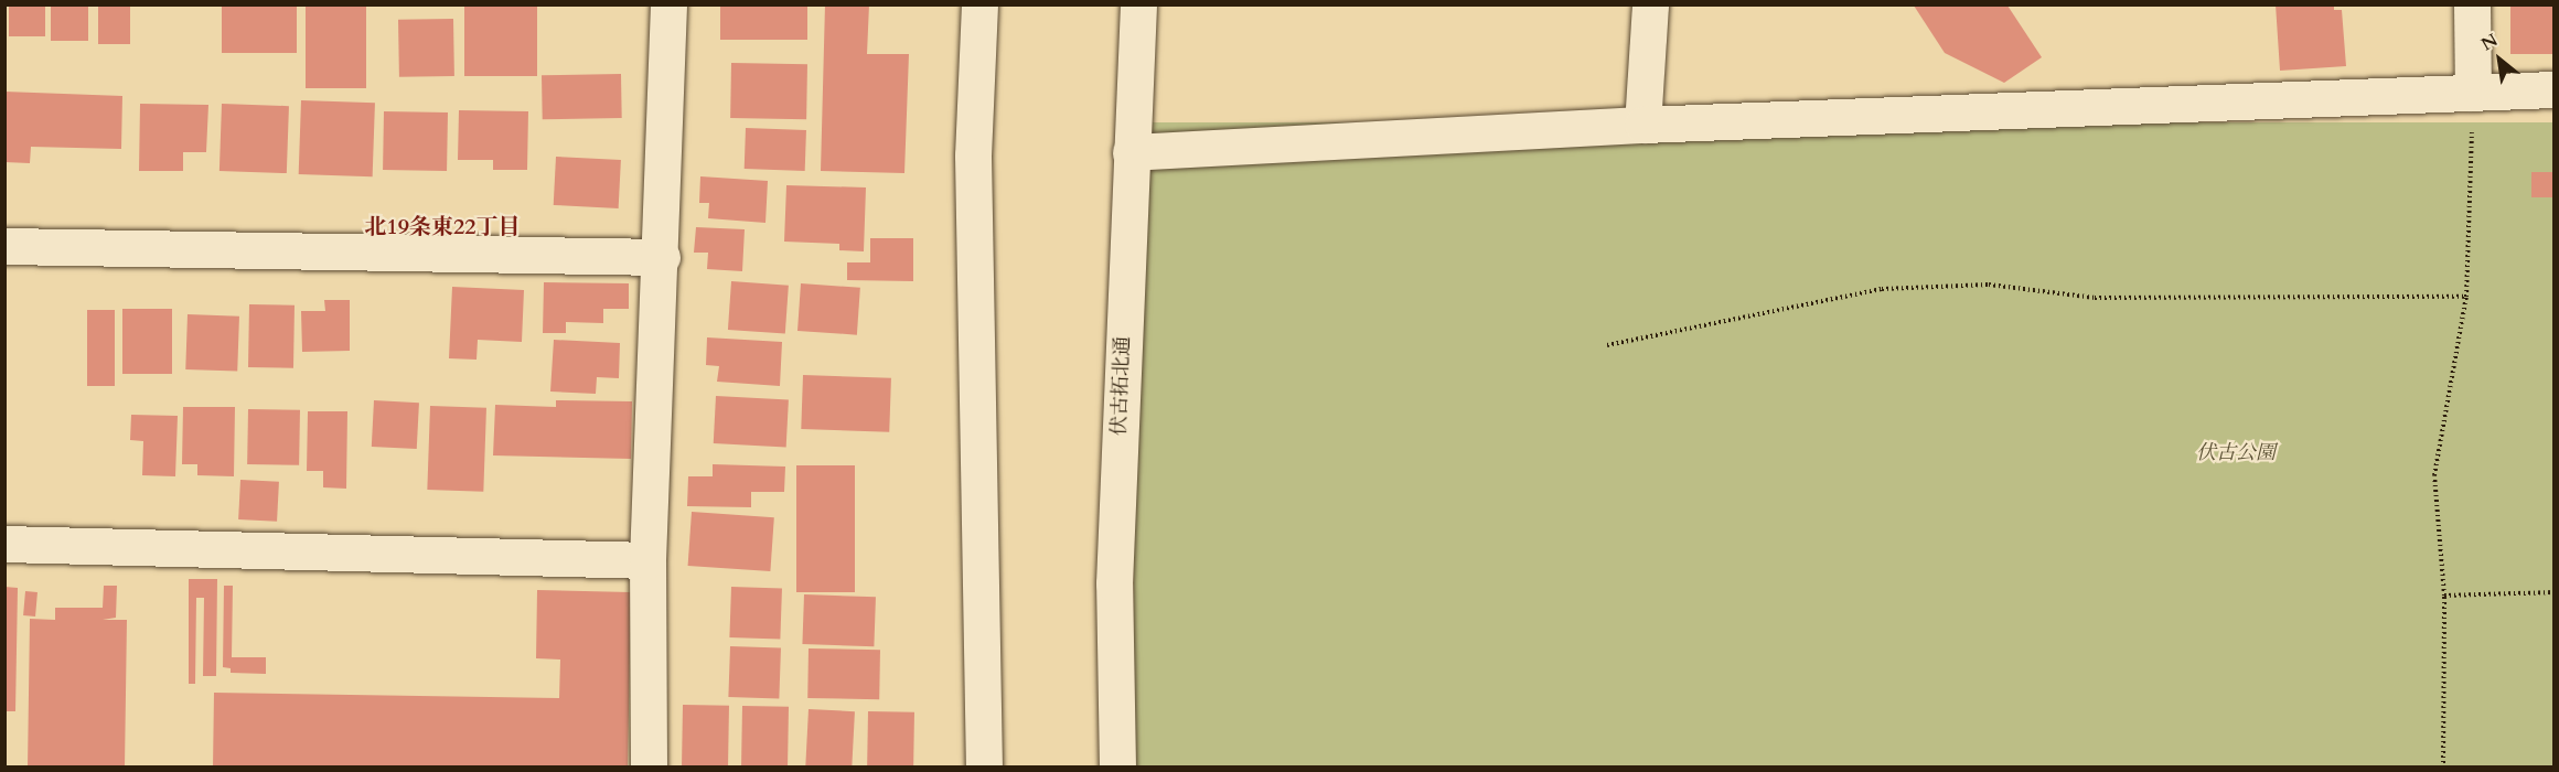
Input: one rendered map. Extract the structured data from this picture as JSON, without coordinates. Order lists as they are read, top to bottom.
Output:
{
  "streets": {
    "street": ["伏古拓北通"]
  },
  "districts": ["北19条東22丁目"],
  "parks": ["伏古公園"],
  "north": "top left"
}
